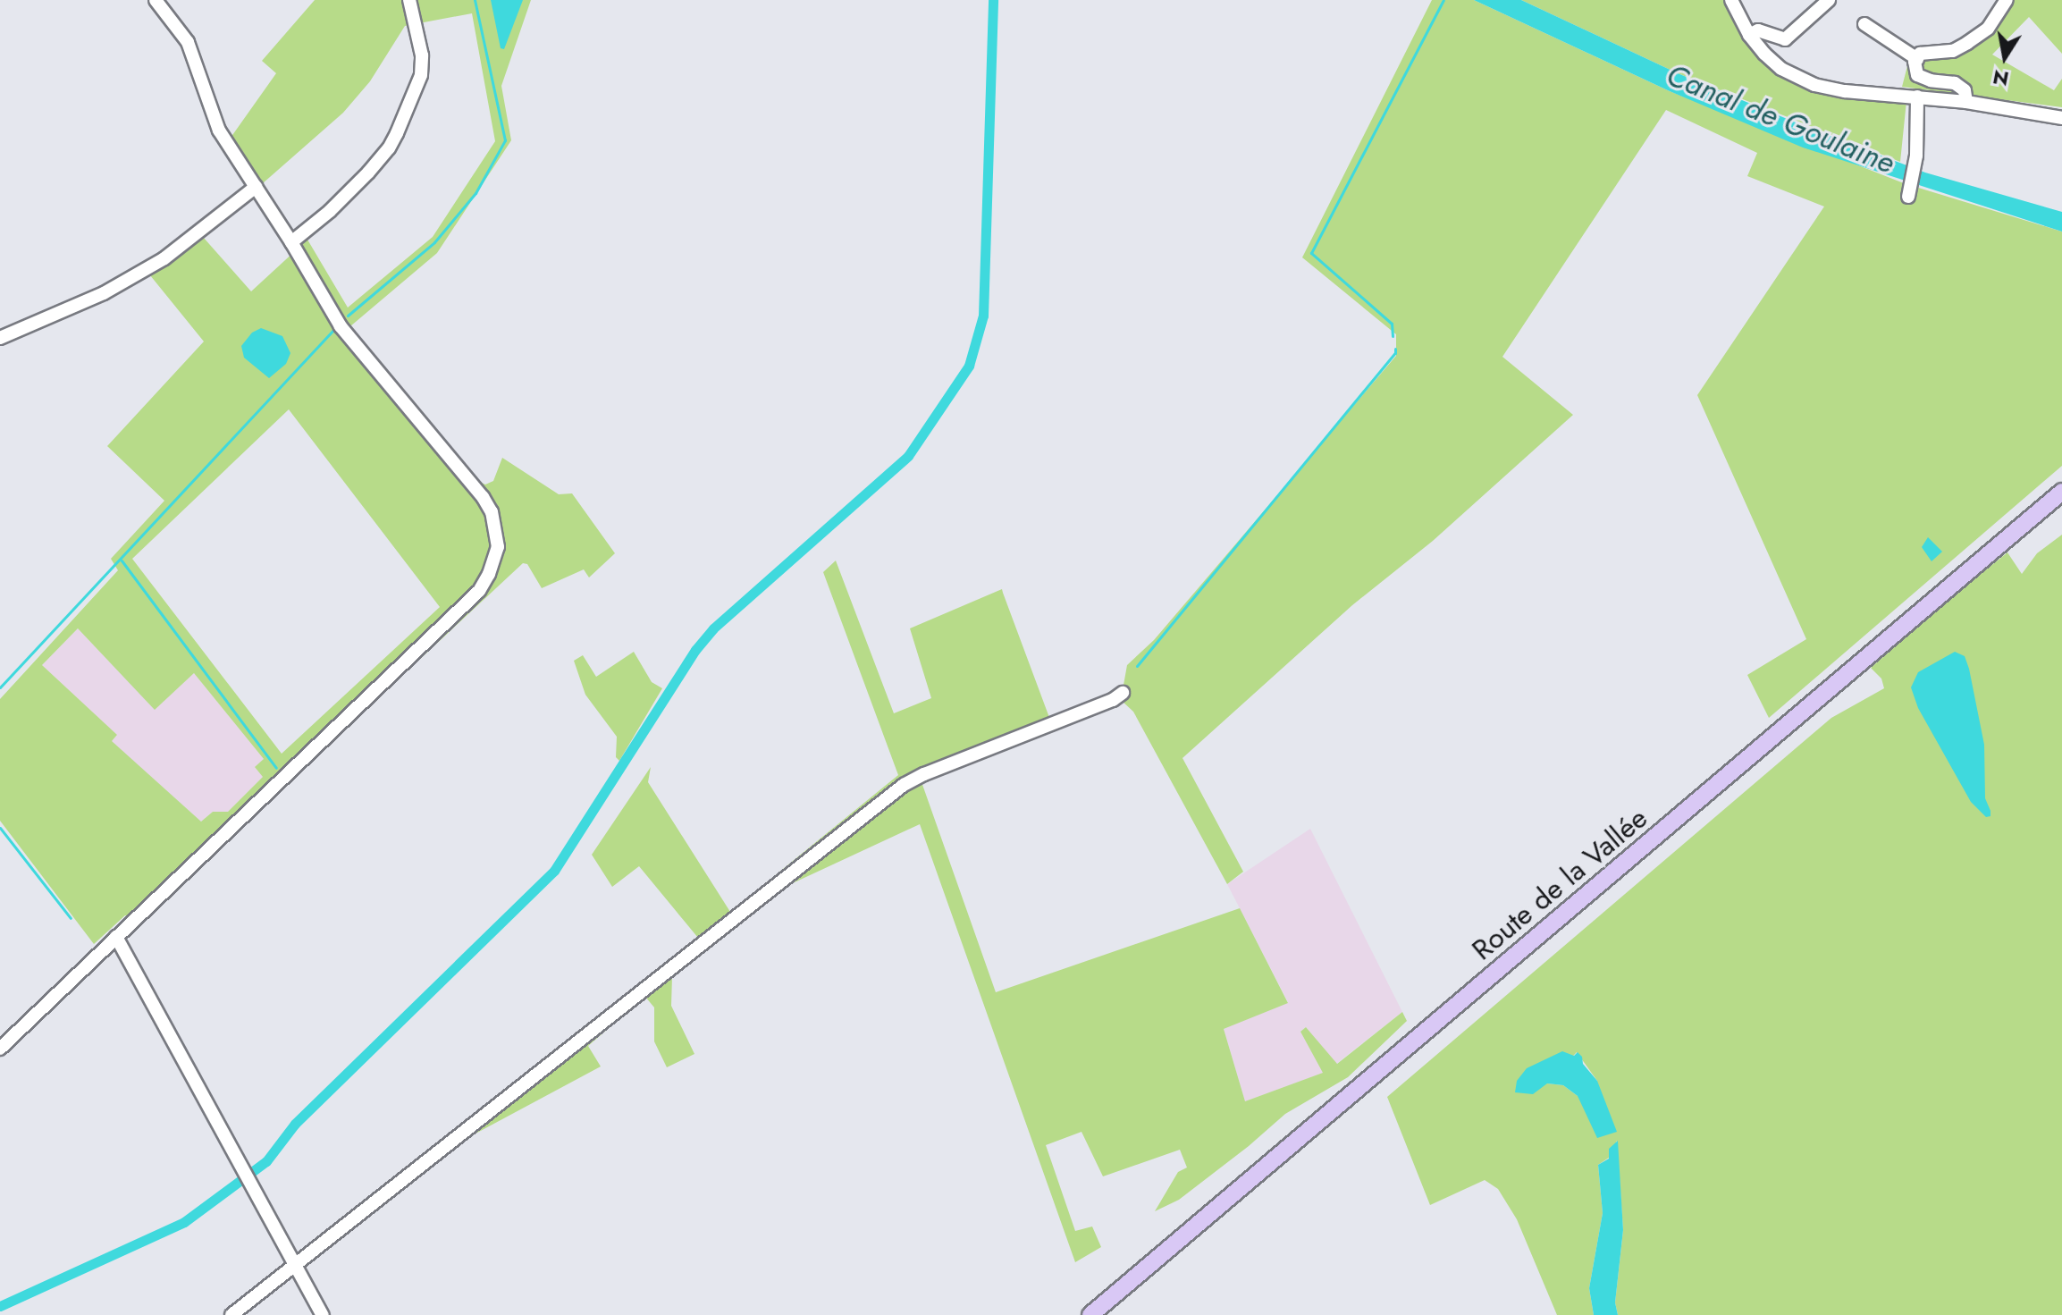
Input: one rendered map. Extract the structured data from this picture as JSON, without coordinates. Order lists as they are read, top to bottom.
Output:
{
  "streets": {
    "main road": ["Route de la Vallée"]
  },
  "water": ["Canal de Goulaine"],
  "north": "bottom"
}
